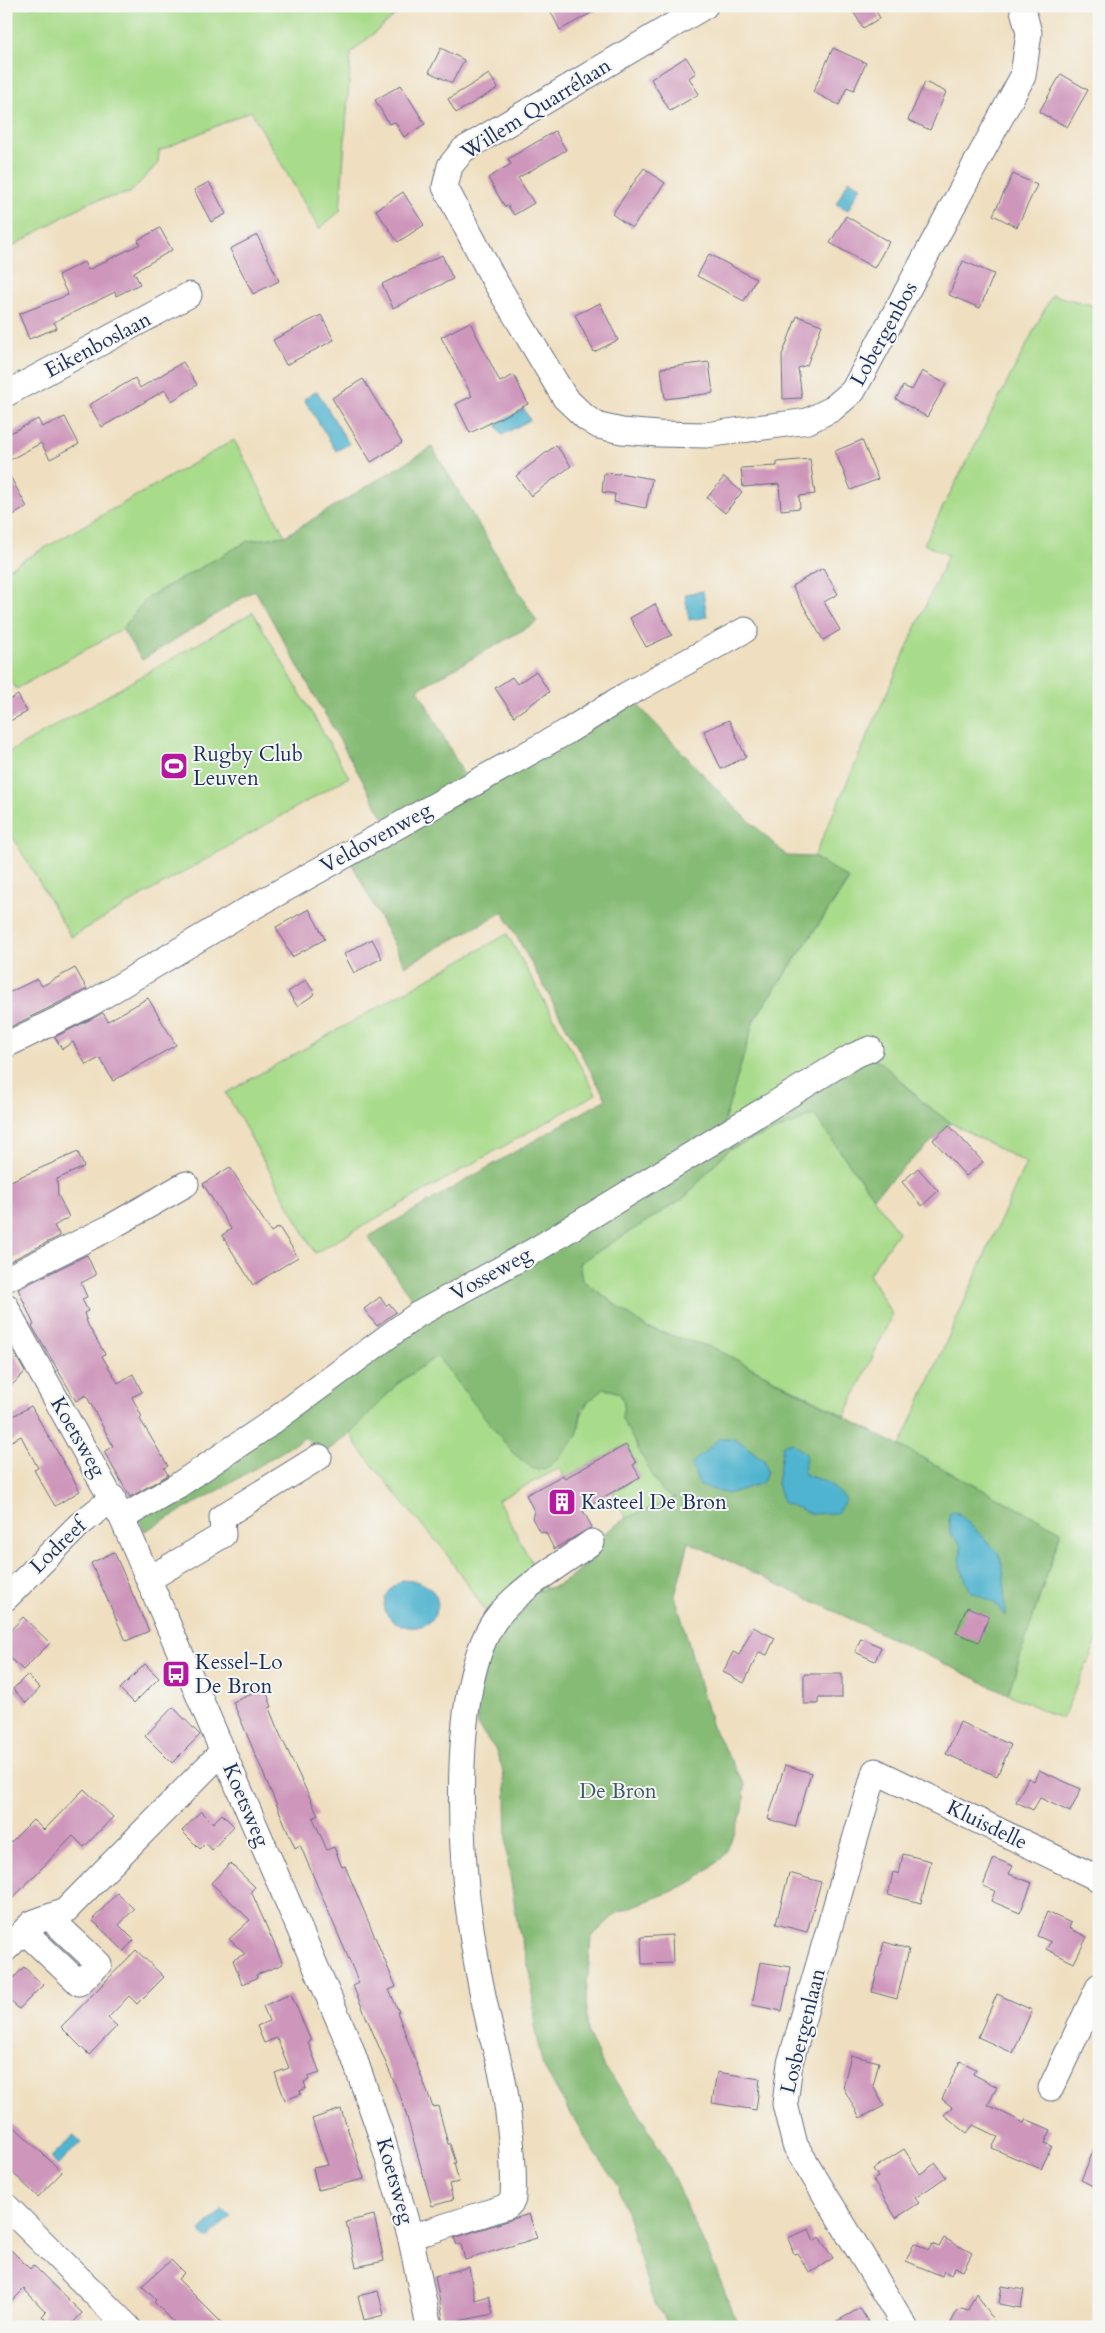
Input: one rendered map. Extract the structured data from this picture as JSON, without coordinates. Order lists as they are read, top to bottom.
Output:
{
  "streets": {
    "street": [
      "Willem Quarrélaan",
      "Lobergenbos",
      "Eikenboslaan",
      "Veldovenweg",
      "Vosseweg",
      "Koetsweg",
      "Lodreef",
      "Kluisdelle",
      "Losbergenlaan"
    ]
  },
  "crossings": [
    ["Willem Quarrélaan", "Lobergenbos"],
    ["Vosseweg", "Koetsweg"],
    ["Vosseweg", "Lodreef"],
    ["Koetsweg", "Lodreef"],
    ["Kluisdelle", "Losbergenlaan"]
  ],
  "parks": ["De Bron"],
  "places": {
    "sports": ["Rugby Club Leuven"],
    "building": ["Kasteel De Bron"],
    "bus stop": ["Kessel-Lo De Bron"]
  }
}
